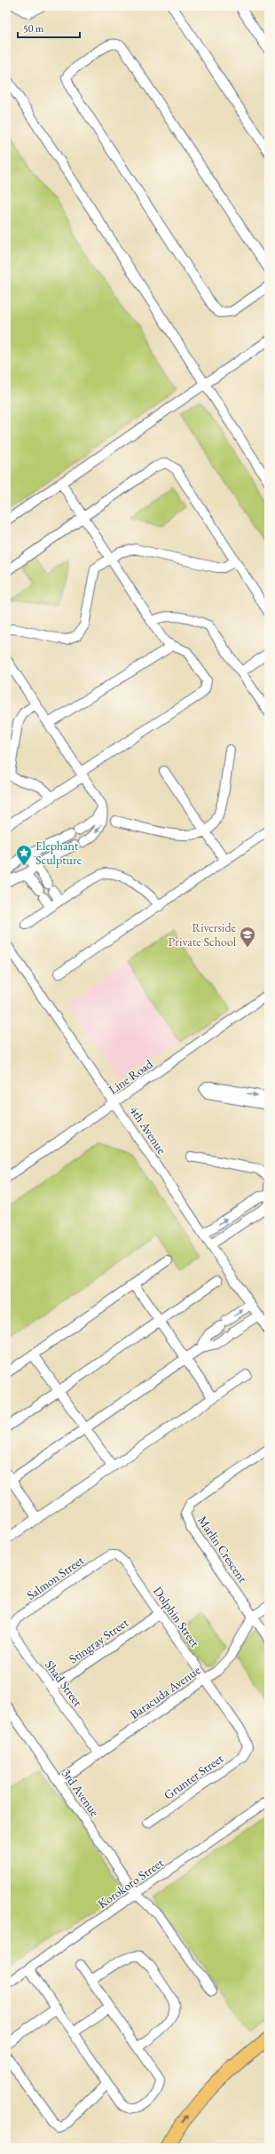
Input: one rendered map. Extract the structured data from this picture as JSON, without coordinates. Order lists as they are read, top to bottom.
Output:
{
  "streets": {
    "street": [
      "Line Road",
      "4th Avenue",
      "Marlin Crescent",
      "Salmon Street",
      "Dolphin Street",
      "Stingray Street",
      "Shad Street",
      "Baracuda Avenue",
      "Grunter Street",
      "3rd Avenue",
      "Korokoro Street"
    ]
  },
  "crossings": [
    ["Line Road", "4th Avenue"],
    ["Marlin Crescent", "Baracuda Avenue"],
    ["Salmon Street", "Dolphin Street"],
    ["Salmon Street", "Shad Street"],
    ["Dolphin Street", "Stingray Street"],
    ["Dolphin Street", "Baracuda Avenue"],
    ["Dolphin Street", "Grunter Street"],
    ["Stingray Street", "Shad Street"],
    ["Shad Street", "Baracuda Avenue"],
    ["Baracuda Avenue", "3rd Avenue"],
    ["3rd Avenue", "Korokoro Street"]
  ],
  "places": {
    "place": ["Elephant Sculpture"],
    "school or university": ["Riverside Private School"]
  },
  "scale_bar": "50 m"
}
